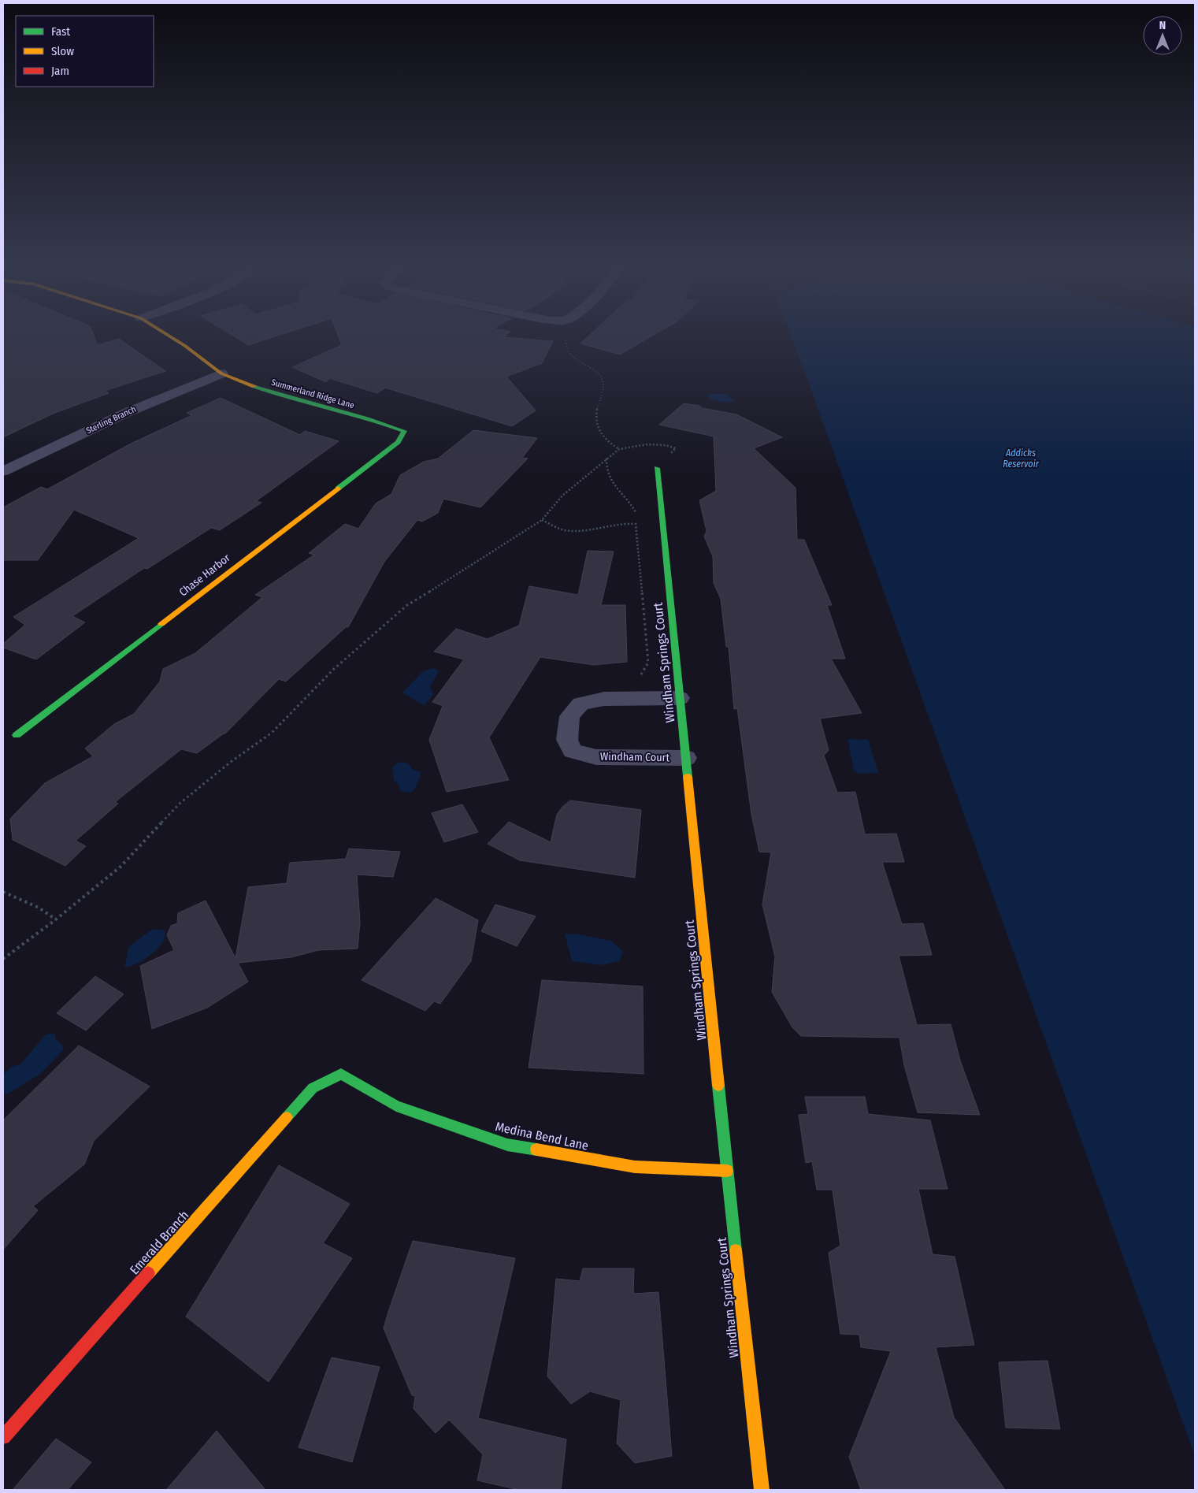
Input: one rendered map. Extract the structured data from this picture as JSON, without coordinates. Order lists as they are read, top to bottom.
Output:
{
  "streets": {
    "street": [
      "Summerland Ridge Lane",
      "Sterling Branch",
      "Chase Harbor",
      "Windham Springs Court",
      "Windham Court",
      "Medina Bend Lane",
      "Emerald Branch"
    ]
  },
  "crossings": [
    ["Summerland Ridge Lane", "Sterling Branch"],
    ["Summerland Ridge Lane", "Chase Harbor"],
    ["Windham Springs Court", "Windham Court"],
    ["Windham Springs Court", "Medina Bend Lane"],
    ["Medina Bend Lane", "Emerald Branch"]
  ],
  "water": ["Addicks Reservoir"],
  "legend": ["Fast", "Slow", "Jam"],
  "north": "top"
}
